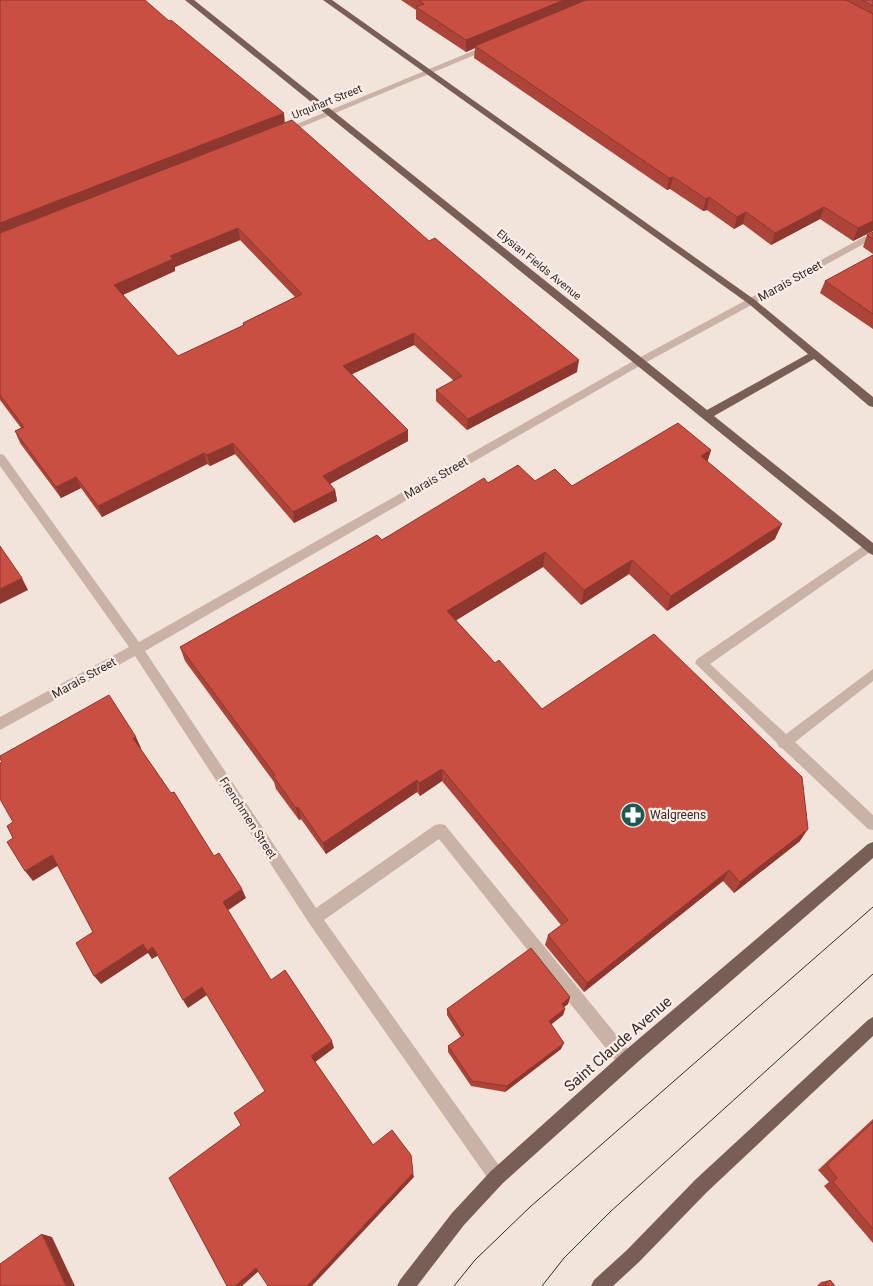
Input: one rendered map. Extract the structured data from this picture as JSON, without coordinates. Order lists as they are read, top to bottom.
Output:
{
  "streets": {
    "main road": ["Elysian Fields Avenue", "Saint Claude Avenue"],
    "street": ["Urquhart Street", "Marais Street", "Frenchmen Street"]
  },
  "crossings": [
    ["Urquhart Street", "Elysian Fields Avenue"],
    ["Elysian Fields Avenue", "Marais Street"],
    ["Marais Street", "Frenchmen Street"],
    ["Frenchmen Street", "Saint Claude Avenue"]
  ],
  "places": {
    "pharmacy": ["Walgreens"]
  }
}
